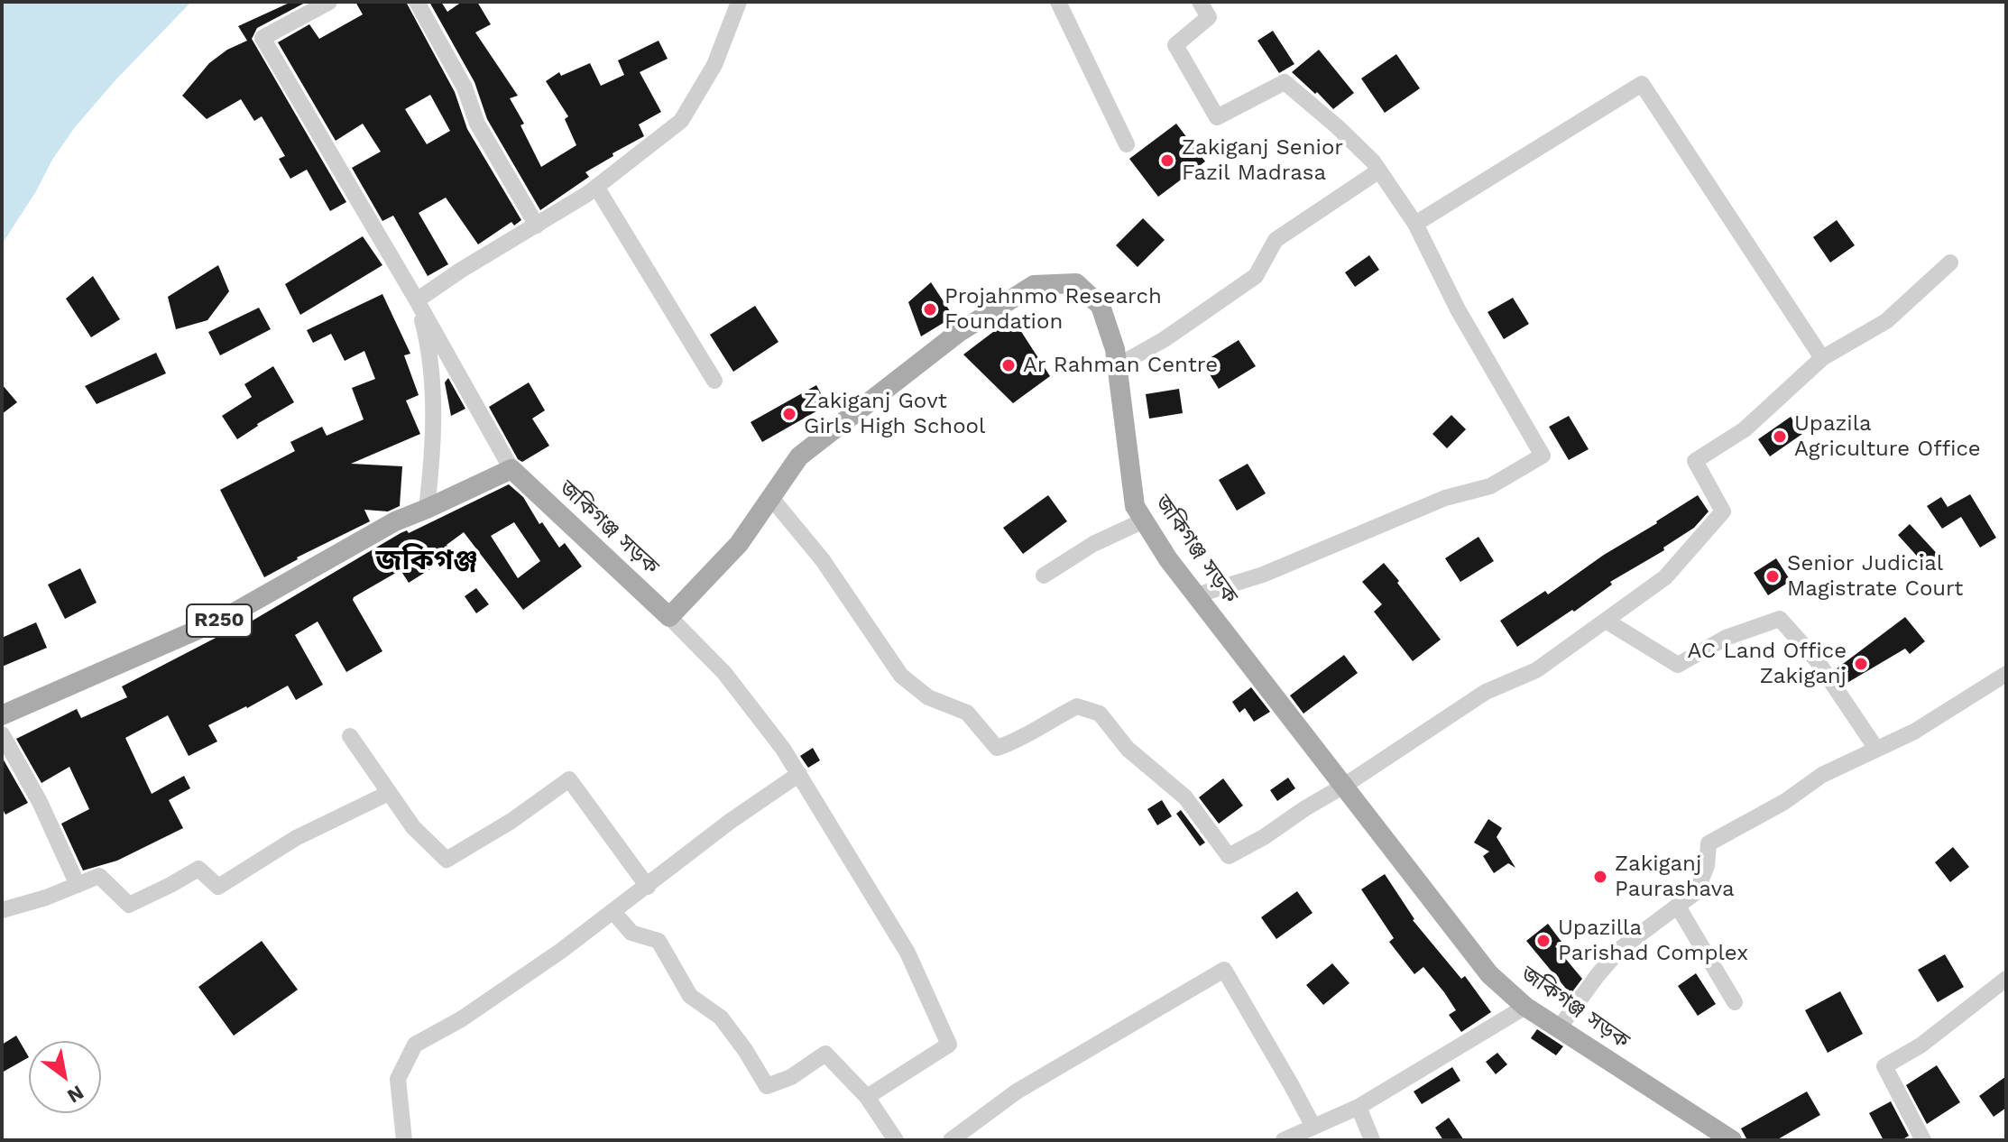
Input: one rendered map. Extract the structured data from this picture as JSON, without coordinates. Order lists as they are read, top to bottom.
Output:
{
  "streets": {
    "main road": ["জকিগঞ্জ সড়ক", "R250"]
  },
  "districts": ["জকিগঞ্জ"],
  "places": [
    "Zakiganj Senior Fazil Madrasa",
    "Projahnmo Research Foundation",
    "Ar Rahman Centre",
    "Zakiganj Govt Girls High School",
    "Upazila Agriculture Office",
    "Senior Judicial Magistrate Court",
    "AC Land Office Zakiganj",
    "Zakiganj Paurashava",
    "Upazilla Parishad Complex"
  ],
  "north": "bottom right"
}
